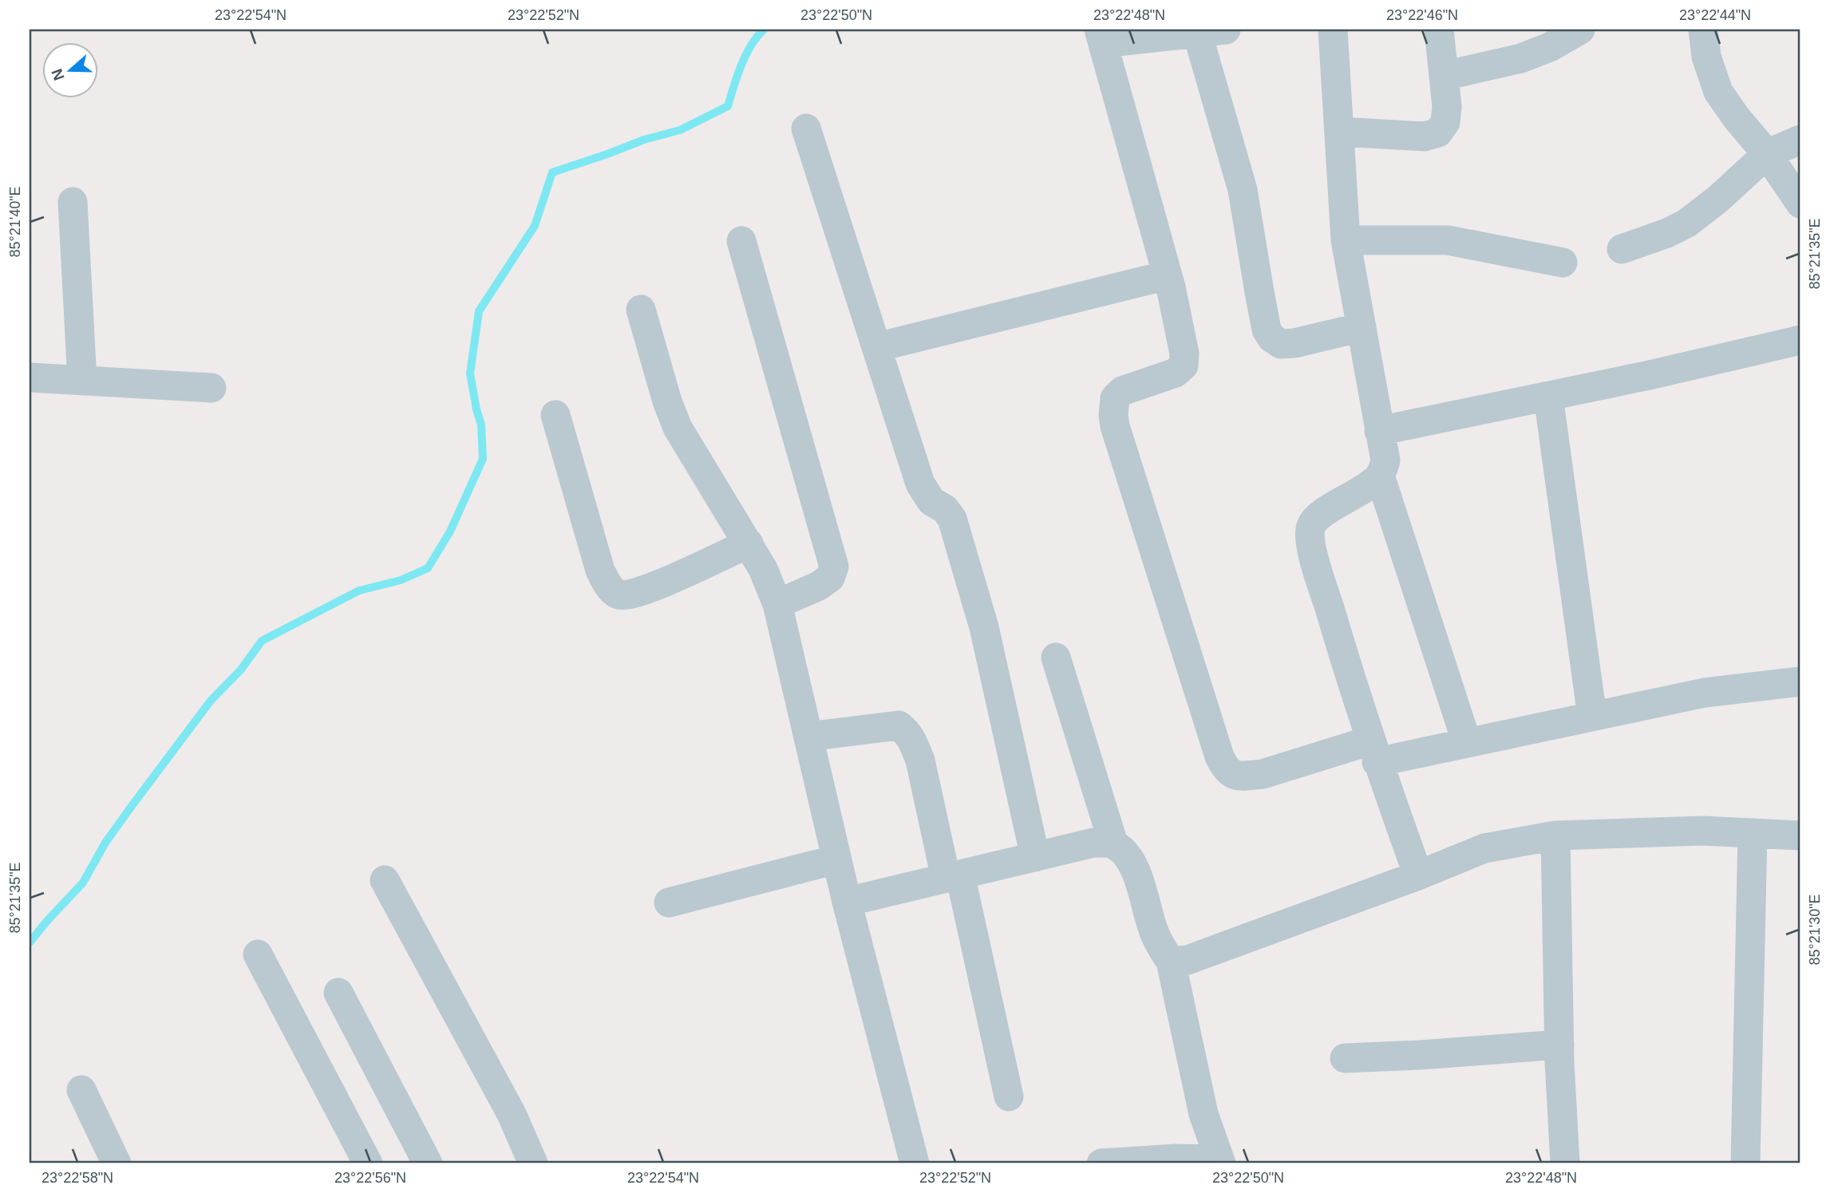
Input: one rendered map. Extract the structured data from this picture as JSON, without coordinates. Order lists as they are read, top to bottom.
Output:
{
  "north": "left",
  "coordinates": [
    "23°22'54\"N",
    "23°22'52\"N",
    "23°22'50\"N",
    "23°22'48\"N",
    "23°22'46\"N",
    "23°22'44\"N",
    "85°21'40\"E",
    "85°21'35\"E",
    "85°21'30\"E",
    "23°22'58\"N",
    "23°22'56\"N"
  ]
}
